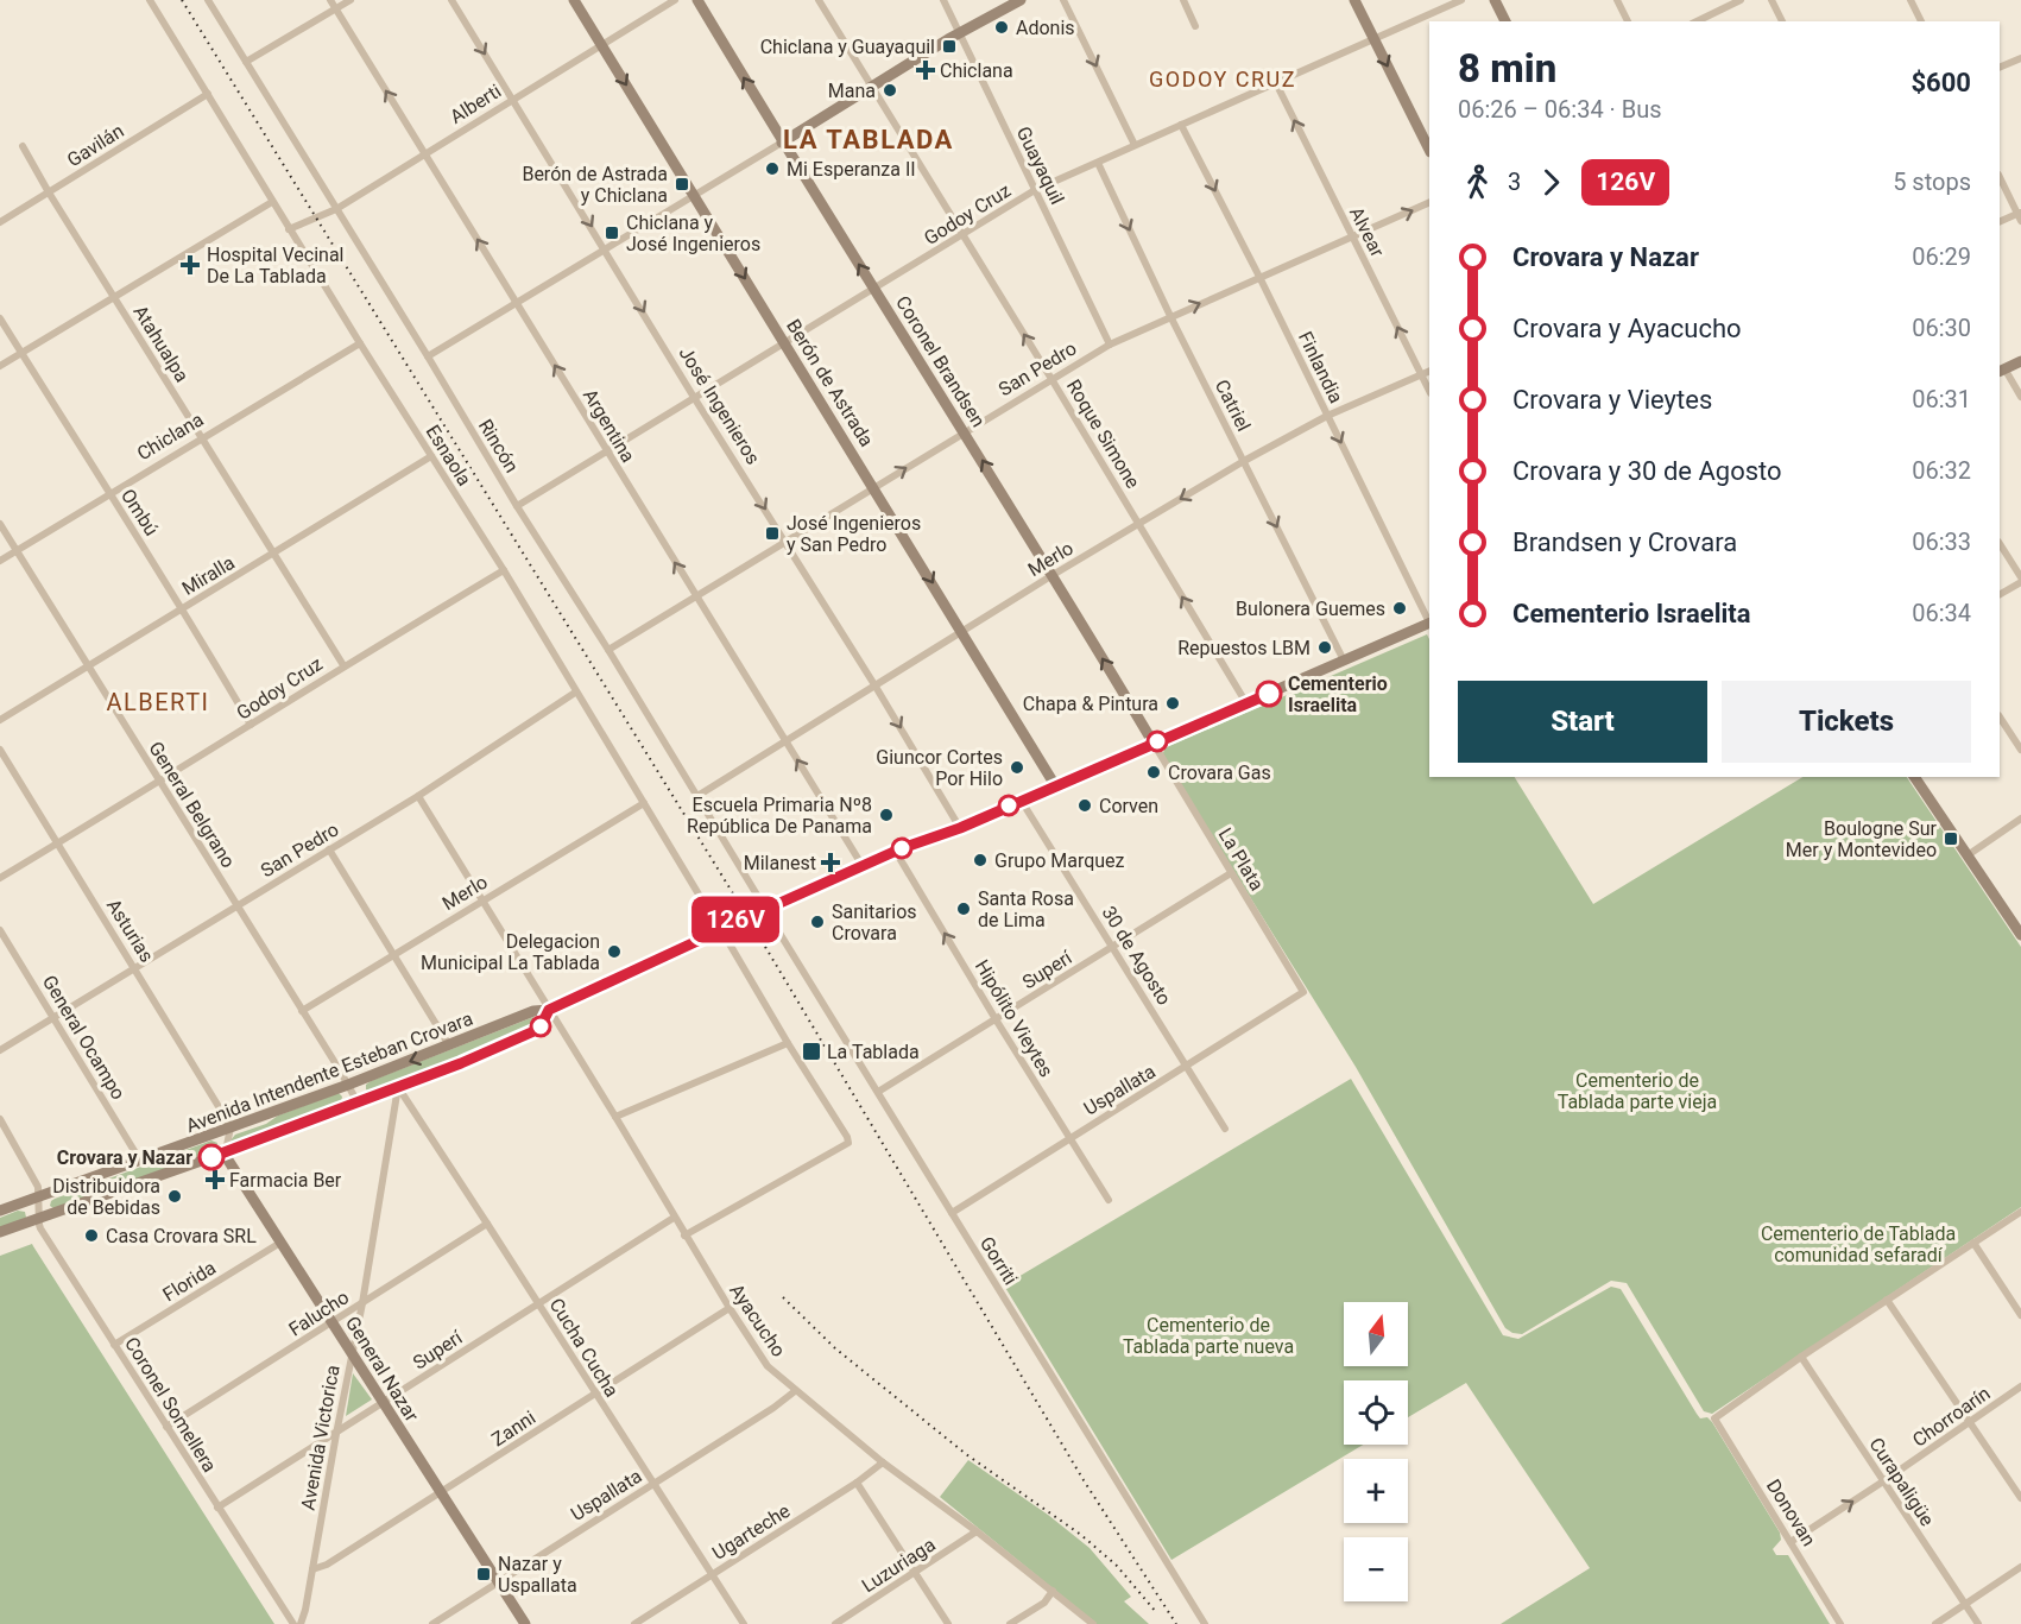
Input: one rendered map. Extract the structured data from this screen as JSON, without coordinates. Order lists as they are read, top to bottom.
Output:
{
  "streets": {
    "street": [
      "Alberti",
      "Gavilán",
      "Guayaquil",
      "Godoy Cruz",
      "Alvear",
      "Atahualpa",
      "Coronel Brandsen",
      "Finlandia",
      "San Pedro",
      "Berón de Astrada",
      "José Ingenieros",
      "Catriel",
      "Argentina",
      "Roque Simone",
      "Chiclana",
      "Rincón",
      "Esnaola",
      "Ombú",
      "Merlo",
      "Miralla",
      "General Belgrano",
      "La Plata",
      "Asturias",
      "30 de Agosto",
      "Superí",
      "Hipólito Vieytes",
      "General Ocampo",
      "Avenida Intendente Esteban Crovara",
      "Uspallata",
      "Gorriti",
      "Florida",
      "Falucho",
      "Ayacucho",
      "Cucha Cucha",
      "General Nazar",
      "Coronel Somellera",
      "Chorroarín",
      "Zanni",
      "Avenida Victorica",
      "Curapaligüe",
      "Donovan",
      "Ugarteche",
      "Luzuriaga"
    ]
  },
  "crossings": [
    ["Alberti", "Berón de Astrada"],
    ["Alberti", "José Ingenieros"],
    ["Alberti", "Argentina"],
    ["Alberti", "Rincón"],
    ["Alberti", "Esnaola"],
    ["Gavilán", "Atahualpa"],
    ["Gavilán", "Esnaola"],
    ["Guayaquil", "Godoy Cruz"],
    ["Guayaquil", "San Pedro"],
    ["Godoy Cruz", "Alvear"],
    ["Godoy Cruz", "Atahualpa"],
    ["Godoy Cruz", "Coronel Brandsen"],
    ["Godoy Cruz", "Finlandia"],
    ["Godoy Cruz", "Berón de Astrada"],
    ["Godoy Cruz", "José Ingenieros"],
    ["Godoy Cruz", "Catriel"],
    ["Godoy Cruz", "Argentina"],
    ["Godoy Cruz", "Roque Simone"],
    ["Godoy Cruz", "Rincón"],
    ["Godoy Cruz", "Esnaola"],
    ["Godoy Cruz", "Ombú"],
    ["Godoy Cruz", "General Belgrano"],
    ["Godoy Cruz", "Asturias"],
    ["Alvear", "San Pedro"],
    ["Alvear", "Merlo"],
    ["Atahualpa", "Chiclana"],
    ["Atahualpa", "Miralla"],
    ["Coronel Brandsen", "San Pedro"],
    ["Coronel Brandsen", "Merlo"],
    ["Coronel Brandsen", "La Plata"],
    ["Finlandia", "San Pedro"],
    ["Finlandia", "Merlo"],
    ["San Pedro", "Berón de Astrada"],
    ["San Pedro", "José Ingenieros"],
    ["San Pedro", "Catriel"],
    ["San Pedro", "Argentina"],
    ["San Pedro", "Roque Simone"],
    ["San Pedro", "Rincón"],
    ["San Pedro", "Esnaola"],
    ["San Pedro", "General Belgrano"],
    ["San Pedro", "Asturias"],
    ["San Pedro", "General Ocampo"],
    ["Berón de Astrada", "Merlo"],
    ["José Ingenieros", "Merlo"],
    ["Catriel", "Merlo"],
    ["Argentina", "Merlo"],
    ["Roque Simone", "Merlo"],
    ["Chiclana", "Esnaola"],
    ["Chiclana", "Ombú"],
    ["Chiclana", "General Belgrano"],
    ["Rincón", "Merlo"],
    ["Rincón", "Avenida Intendente Esteban Crovara"],
    ["Rincón", "Gorriti"],
    ["Esnaola", "Merlo"],
    ["Esnaola", "Miralla"],
    ["Esnaola", "Avenida Intendente Esteban Crovara"],
    ["Esnaola", "Ayacucho"],
    ["Ombú", "Miralla"],
    ["Merlo", "General Belgrano"],
    ["Miralla", "General Belgrano"],
    ["General Belgrano", "Avenida Intendente Esteban Crovara"],
    ["La Plata", "Superí"],
    ["La Plata", "Uspallata"],
    ["Asturias", "Avenida Intendente Esteban Crovara"],
    ["30 de Agosto", "Superí"],
    ["30 de Agosto", "Uspallata"],
    ["Superí", "Hipólito Vieytes"],
    ["Superí", "Gorriti"],
    ["Superí", "Ayacucho"],
    ["Superí", "Cucha Cucha"],
    ["Superí", "General Nazar"],
    ["Superí", "Coronel Somellera"],
    ["Superí", "Avenida Victorica"],
    ["Hipólito Vieytes", "Uspallata"],
    ["General Ocampo", "Avenida Intendente Esteban Crovara"],
    ["Avenida Intendente Esteban Crovara", "Gorriti"],
    ["Avenida Intendente Esteban Crovara", "Ayacucho"],
    ["Avenida Intendente Esteban Crovara", "Cucha Cucha"],
    ["Avenida Intendente Esteban Crovara", "General Nazar"],
    ["Avenida Intendente Esteban Crovara", "Coronel Somellera"],
    ["Avenida Intendente Esteban Crovara", "Avenida Victorica"],
    ["Uspallata", "Gorriti"],
    ["Uspallata", "Ayacucho"],
    ["Uspallata", "Cucha Cucha"],
    ["Uspallata", "General Nazar"],
    ["Florida", "General Nazar"],
    ["Florida", "Coronel Somellera"],
    ["Falucho", "Cucha Cucha"],
    ["Falucho", "General Nazar"],
    ["Falucho", "Coronel Somellera"],
    ["Falucho", "Avenida Victorica"],
    ["Ayacucho", "Zanni"],
    ["Ayacucho", "Ugarteche"],
    ["Ayacucho", "Luzuriaga"],
    ["Cucha Cucha", "Zanni"],
    ["Cucha Cucha", "Avenida Victorica"],
    ["Cucha Cucha", "Ugarteche"],
    ["General Nazar", "Zanni"],
    ["General Nazar", "Avenida Victorica"],
    ["Chorroarín", "Curapaligüe"],
    ["Chorroarín", "Donovan"],
    ["Zanni", "Avenida Victorica"],
    ["Curapaligüe", "Donovan"]
  ],
  "one_way": [
    "Alvear",
    "Coronel Brandsen",
    "Finlandia",
    "Berón de Astrada",
    "José Ingenieros",
    "Catriel",
    "Argentina",
    "Roque Simone",
    "Hipólito Vieytes",
    "Chorroarín"
  ],
  "districts": ["GODOY CRUZ", "LA TABLADA", "ALBERTI"],
  "parks": ["Cementerio de Tablada parte vieja", "Cementerio de Tablada comunidad sefaradí", "Cementerio de Tablada parte nueva"],
  "places": {
    "other": [
      "Adonis",
      "Mana",
      "Mi Esperanza II",
      "Bulonera Guemes",
      "Repuestos LBM",
      "Cementerio Israelita",
      "Chapa & Pintura",
      "Giuncor Cortes Por Hilo",
      "Crovara Gas",
      "Corven",
      "Escuela Primaria Nº8 República De Panama",
      "Grupo Marquez",
      "Santa Rosa de Lima",
      "Sanitarios Crovara",
      "Delegacion Municipal La Tablada",
      "Crovara y Nazar",
      "Distribuidora de Bebidas",
      "Casa Crovara SRL"
    ],
    "transit": [
      "Chiclana y Guayaquil",
      "Berón de Astrada y Chiclana",
      "Chiclana y José Ingenieros",
      "José Ingenieros y San Pedro",
      "Boulogne Sur Mer y Montevideo",
      "La Tablada",
      "Nazar y Uspallata"
    ],
    "health": [
      "Chiclana",
      "Hospital Vecinal De La Tablada",
      "Milanest",
      "Farmacia Ber"
    ]
  },
  "lines": ["bus line 126V"],
  "north": "top",
  "page": {
    "on_map": "126V",
    "heading": ["8 min", "06:26 – 06:34 · Bus", "$600"],
    "legs": ["3", "126V", "5 stops"],
    "list": [
      {
        "name": "Crovara y Nazar",
        "value": "06:29"
      },
      {
        "name": "Crovara y Ayacucho",
        "value": "06:30"
      },
      {
        "name": "Crovara y Vieytes",
        "value": "06:31"
      },
      {
        "name": "Crovara y 30 de Agosto",
        "value": "06:32"
      },
      {
        "name": "Brandsen y Crovara",
        "value": "06:33"
      },
      {
        "name": "Cementerio Israelita",
        "value": "06:34"
      }
    ],
    "buttons": ["Start", "Tickets"],
    "map_buttons": ["+", "−"]
  }
}
